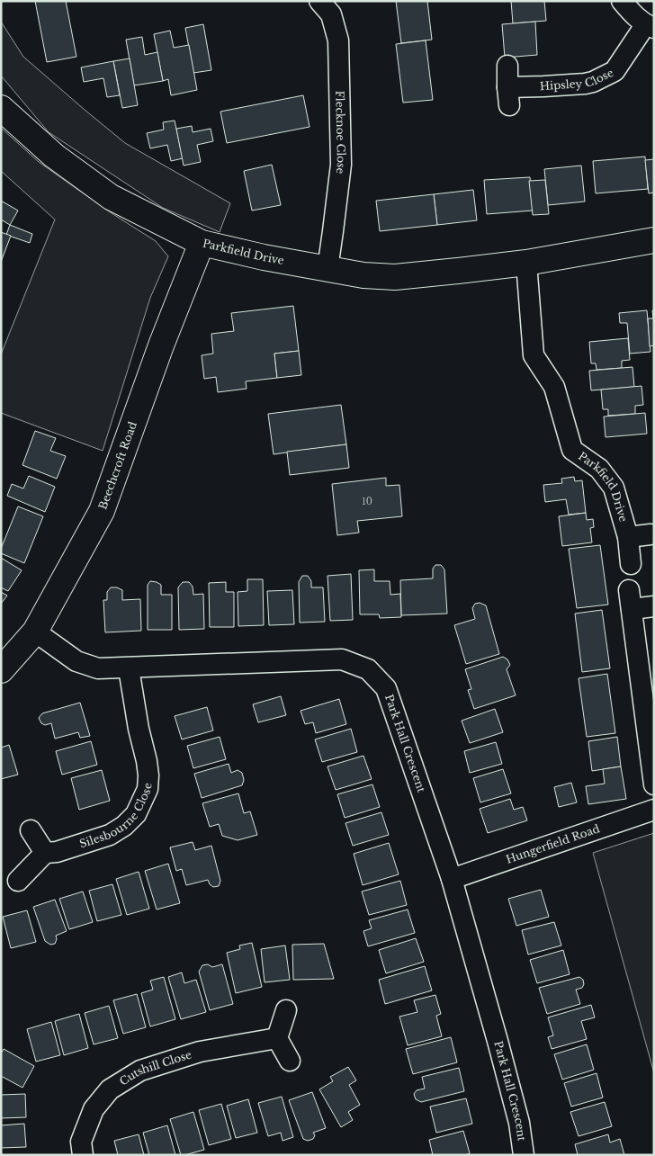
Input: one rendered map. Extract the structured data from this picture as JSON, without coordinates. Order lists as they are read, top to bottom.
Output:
{
  "streets": {
    "street": [
      "Hipsley Close",
      "Flecknoe Close",
      "Parkfield Drive",
      "Beechcroft Road",
      "Park Hall Crescent",
      "Silesbourne Close",
      "Hungerfield Road",
      "Cutshill Close"
    ]
  },
  "crossings": [
    ["Flecknoe Close", "Parkfield Drive"],
    ["Parkfield Drive", "Beechcroft Road"],
    ["Beechcroft Road", "Park Hall Crescent"],
    ["Park Hall Crescent", "Silesbourne Close"],
    ["Park Hall Crescent", "Hungerfield Road"]
  ],
  "house_numbers": ["10"]
}
